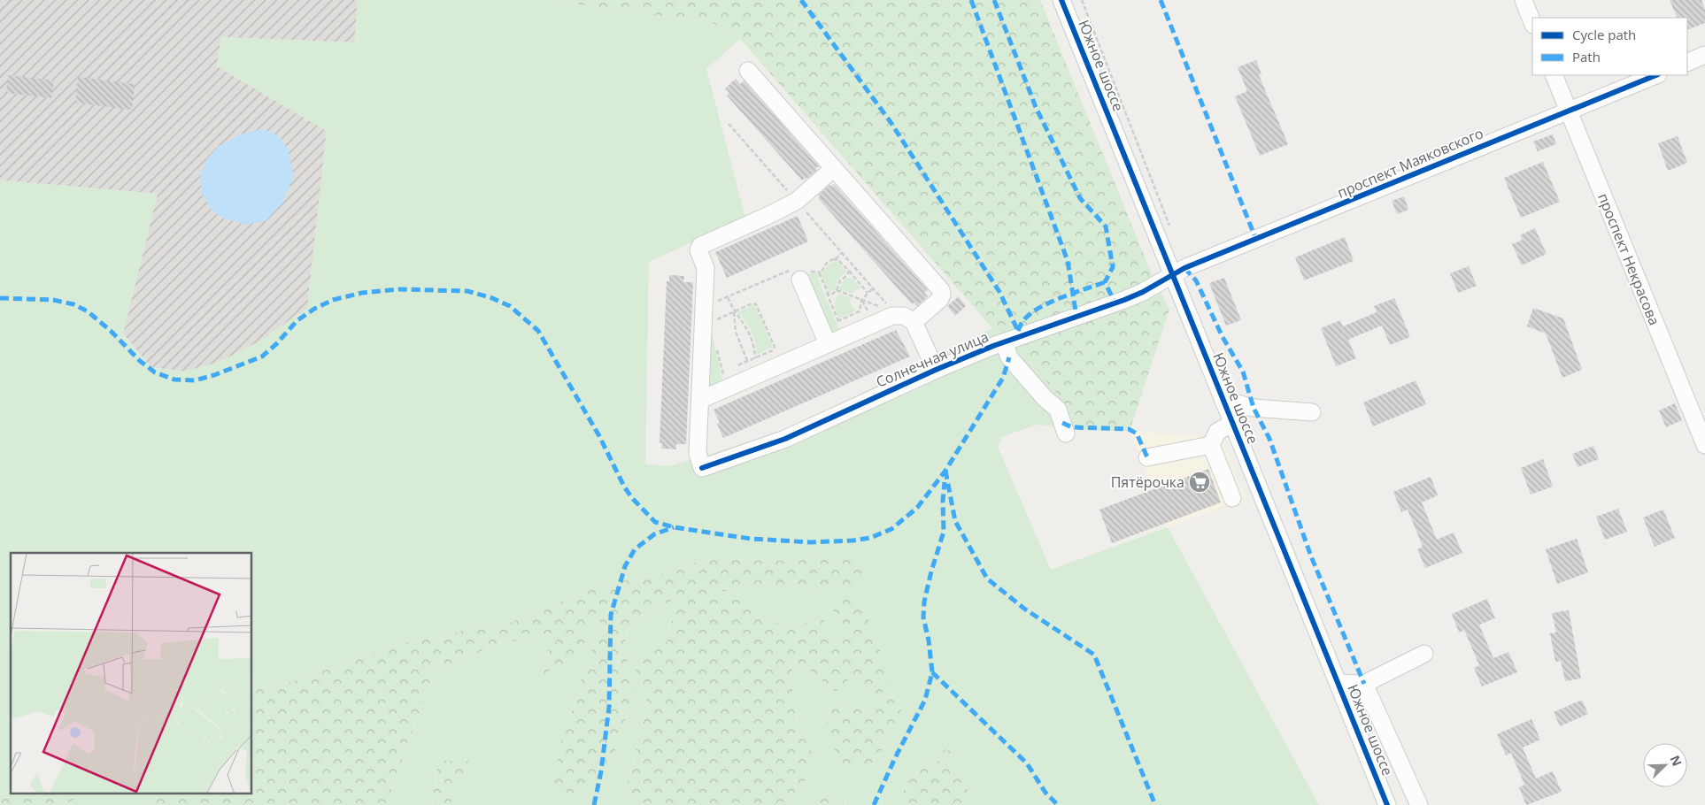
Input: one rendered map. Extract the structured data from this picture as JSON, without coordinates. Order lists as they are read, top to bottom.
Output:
{
  "streets": {
    "street": [
      "Южное шоссе",
      "проспект Маяковского",
      "проспект Некрасова",
      "Солнечная улица"
    ]
  },
  "crossings": [
    ["Южное шоссе", "проспект Маяковского"],
    ["Южное шоссе", "Солнечная улица"],
    ["проспект Маяковского", "проспект Некрасова"],
    ["проспект Маяковского", "Солнечная улица"]
  ],
  "places": {
    "supermarket": ["Пятёрочка"]
  },
  "legend": ["Cycle path", "Path"],
  "north": "top right"
}
